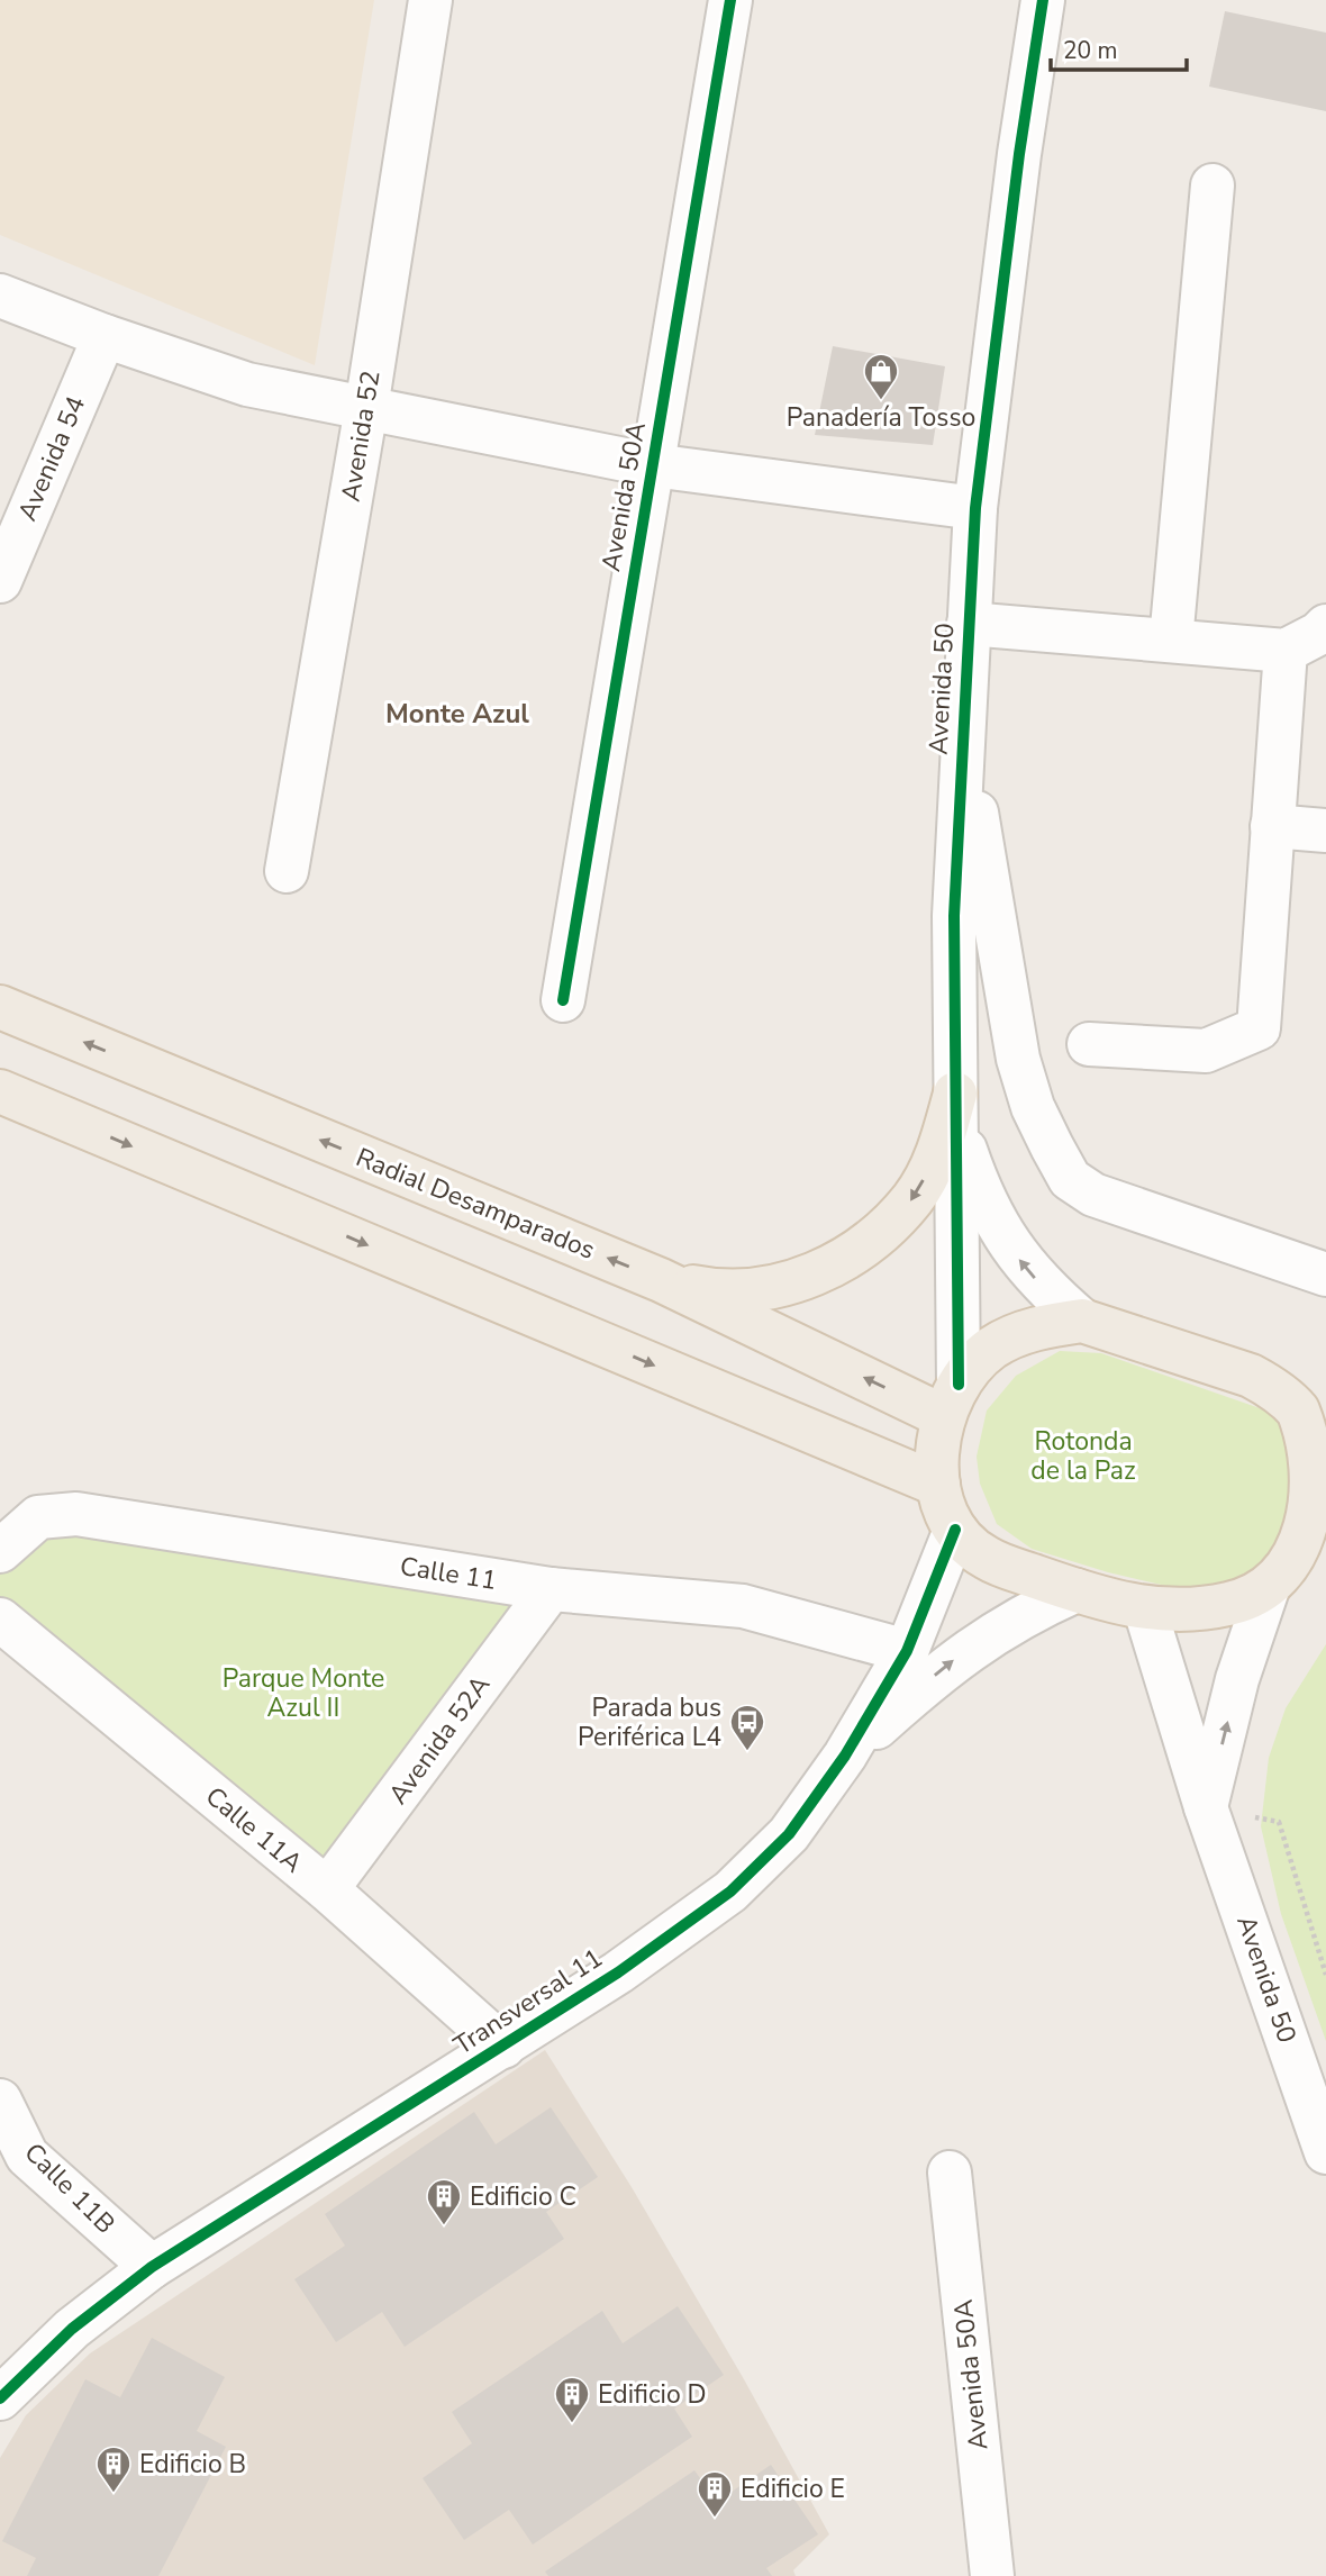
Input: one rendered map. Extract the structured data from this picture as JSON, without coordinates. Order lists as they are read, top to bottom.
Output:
{
  "streets": {
    "main road": ["Radial Desamparados"],
    "street": [
      "Avenida 52",
      "Avenida 54",
      "Avenida 50A",
      "Avenida 50",
      "Calle 11",
      "Avenida 52A",
      "Calle 11A",
      "Transversal 11",
      "Calle 11B"
    ]
  },
  "crossings": [
    ["Avenida 50", "Radial Desamparados"],
    ["Calle 11", "Avenida 52A"],
    ["Calle 11", "Transversal 11"],
    ["Avenida 52A", "Calle 11A"],
    ["Calle 11A", "Transversal 11"],
    ["Transversal 11", "Calle 11B"]
  ],
  "districts": ["Monte Azul"],
  "parks": ["Rotonda de la Paz", "Parque Monte Azul II"],
  "places": {
    "shop": ["Panadería Tosso"],
    "bus stop": ["Parada bus Periférica L4"],
    "building": [
      "Edificio C",
      "Edificio D",
      "Edificio B",
      "Edificio E"
    ]
  },
  "scale_bar": "20 m"
}
